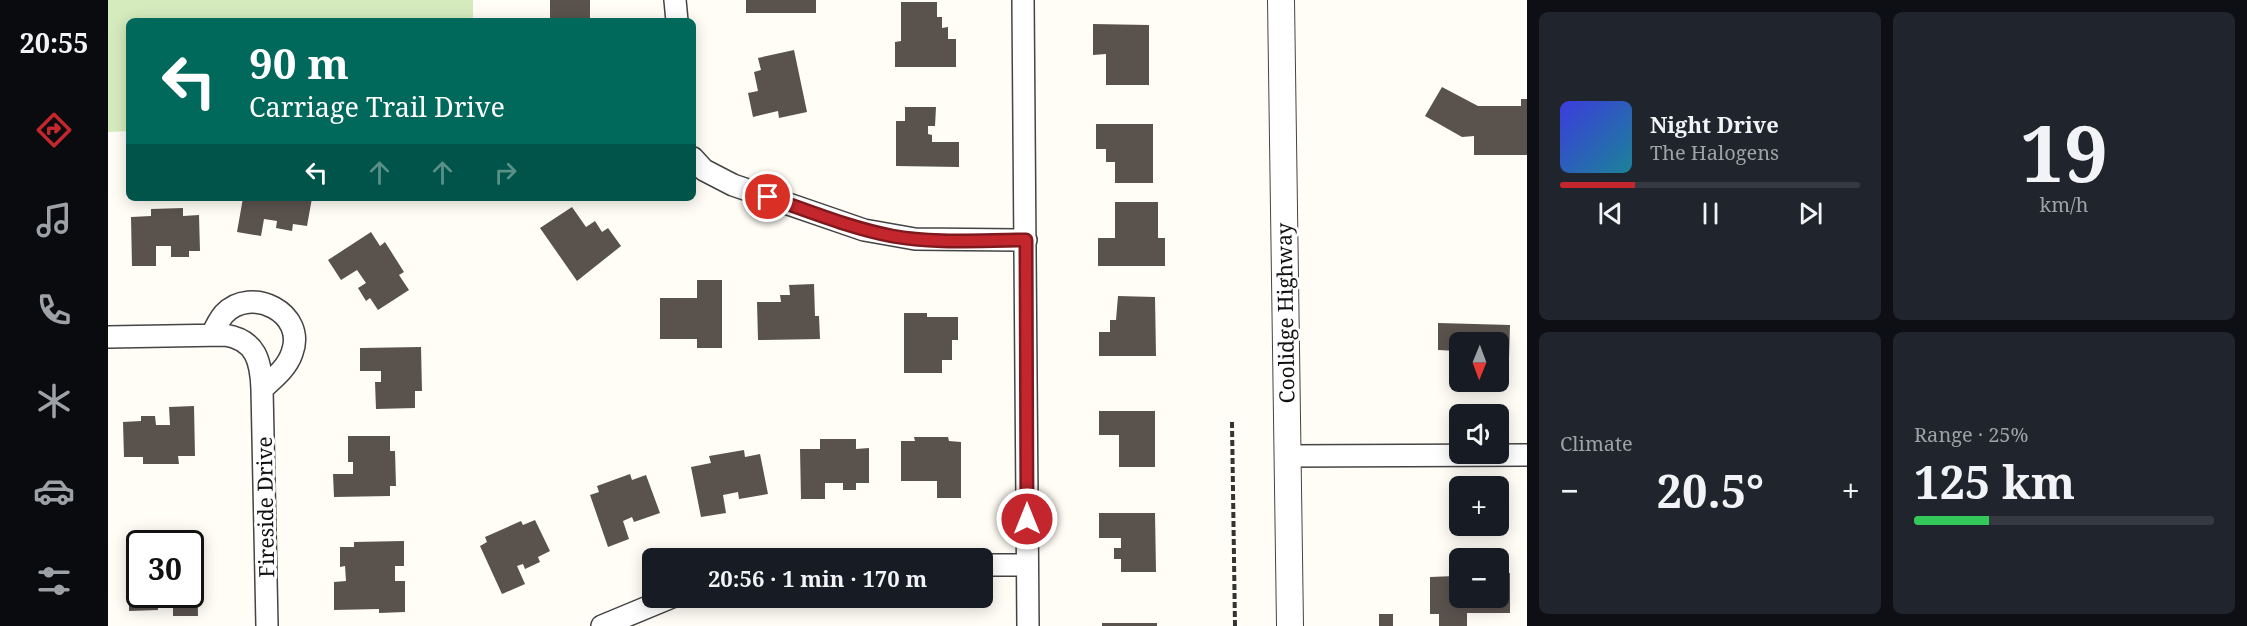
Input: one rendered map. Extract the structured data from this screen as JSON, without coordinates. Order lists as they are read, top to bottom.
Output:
{
  "streets": {
    "street": ["Coolidge Highway", "Fireside Drive"]
  },
  "north": "bottom",
  "page": {
    "tabs": "20:55",
    "tile": [
      ["19", "km/h"],
      "Climate",
      ["Range · 25%", "125 km"]
    ],
    "turn": ["90 m", "Carriage Trail Drive"],
    "song": ["Night Drive", "The Halogens"],
    "map_buttons": ["+", "−"],
    "heat": ["−", "20.5°", "+"],
    "limit": "30",
    "trip": "20:56 · 1 min · 170 m"
  }
}
